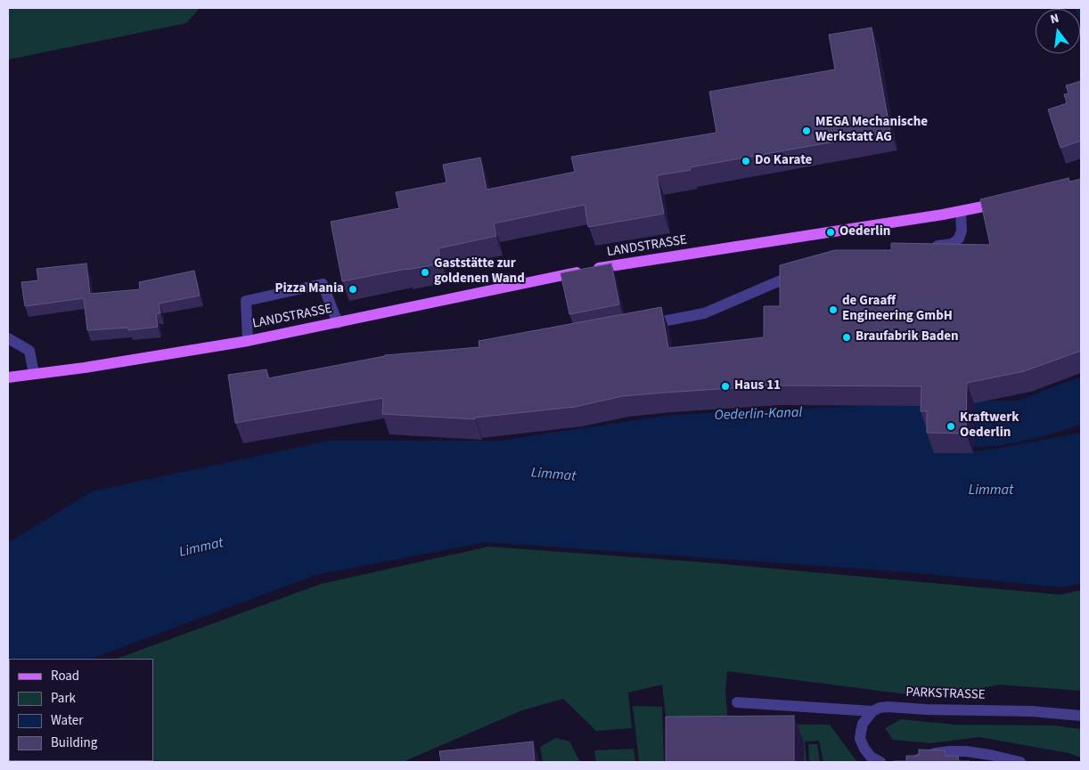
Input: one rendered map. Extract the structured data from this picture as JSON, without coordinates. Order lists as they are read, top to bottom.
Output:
{
  "streets": {
    "main road": ["LANDSTRASSE"],
    "street": ["PARKSTRASSE"]
  },
  "water": ["Oederlin-Kanal", "Limmat"],
  "places": [
    "MEGA Mechanische Werkstatt AG",
    "Do Karate",
    "Oederlin",
    "Gaststätte zur goldenen Wand",
    "Pizza Mania",
    "de Graaff Engineering GmbH",
    "Braufabrik Baden",
    "Haus 11",
    "Kraftwerk Oederlin"
  ],
  "legend": [
    "Road",
    "Park",
    "Water",
    "Building"
  ],
  "north": "top"
}
